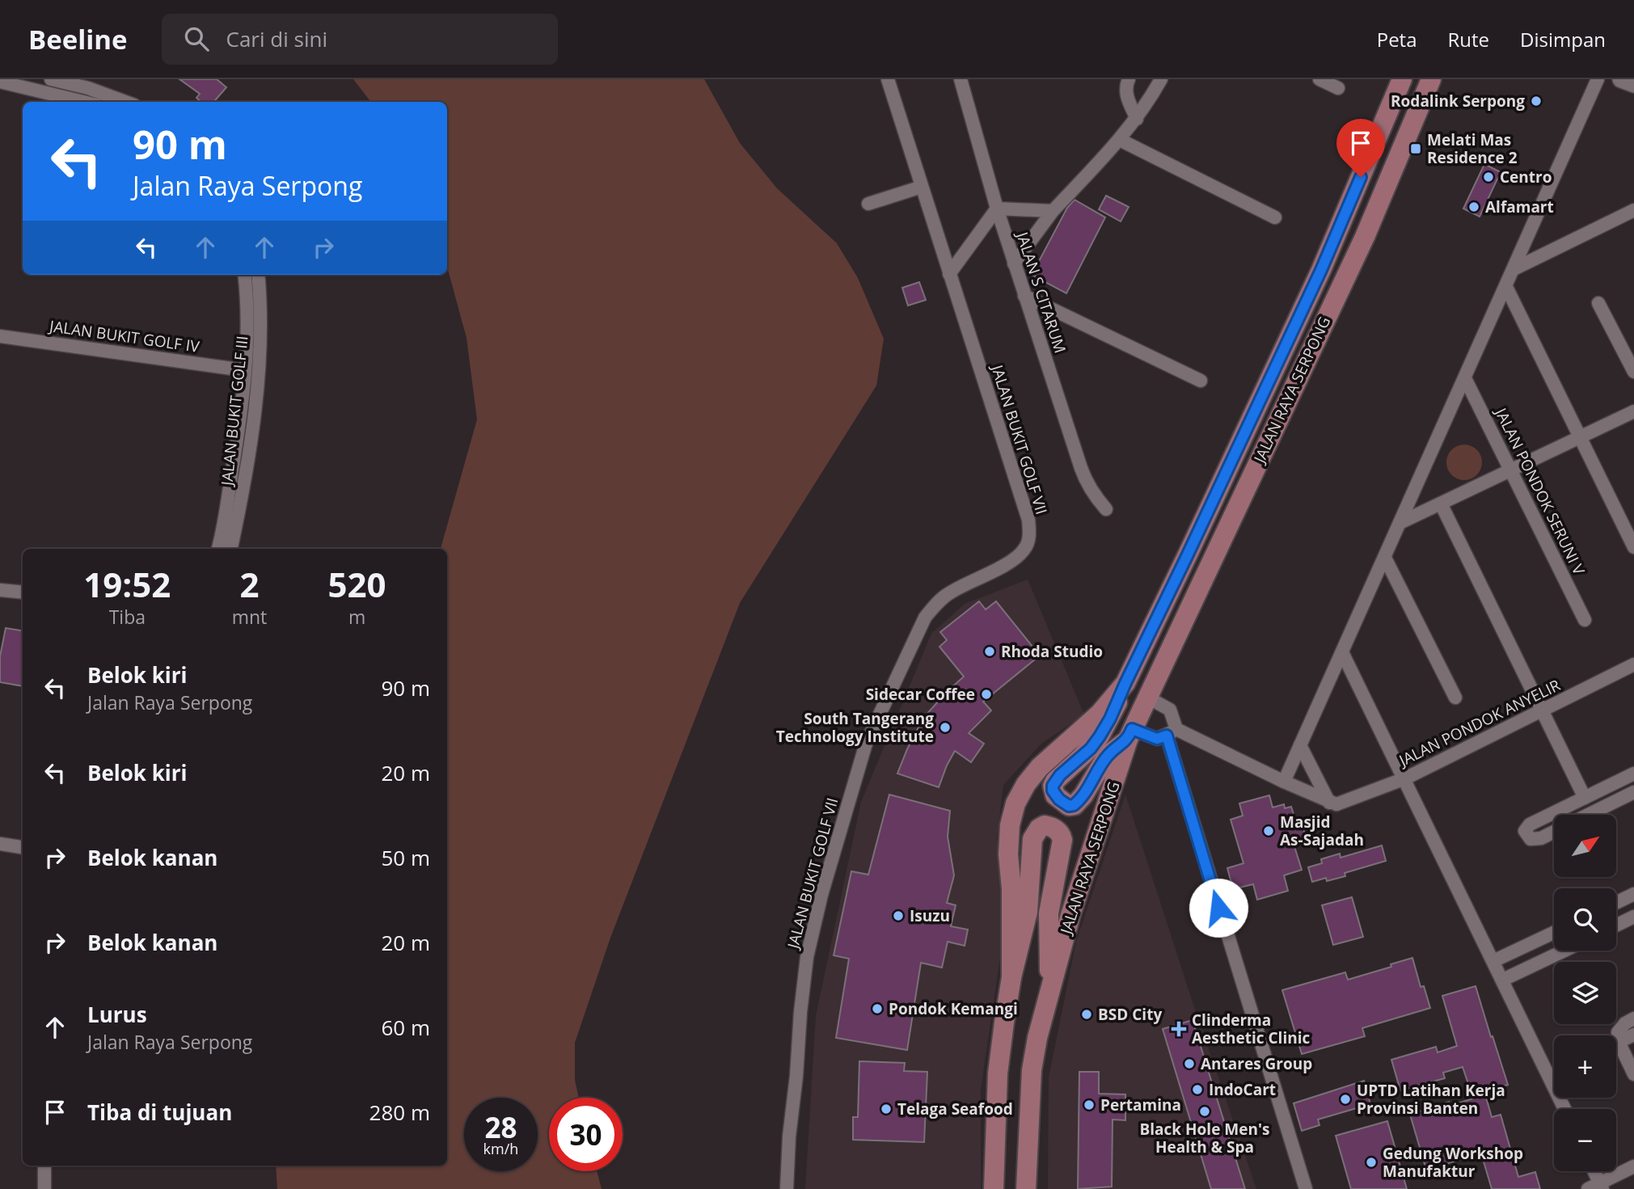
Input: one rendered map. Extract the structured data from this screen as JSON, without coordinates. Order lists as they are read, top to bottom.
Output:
{
  "streets": {
    "main road": ["JALAN RAYA SERPONG"],
    "street": [
      "JALAN S CITARUM",
      "JALAN BUKIT GOLF IV",
      "JALAN BUKIT GOLF III",
      "JALAN BUKIT GOLF VII",
      "JALAN PONDOK SERUNI V",
      "JALAN PONDOK ANYELIR"
    ]
  },
  "crossings": [
    ["JALAN BUKIT GOLF IV", "JALAN BUKIT GOLF III"]
  ],
  "places": {
    "other": [
      "Rodalink Serpong",
      "Centro",
      "Alfamart",
      "Rhoda Studio",
      "Sidecar Coffee",
      "South Tangerang Technology Institute",
      "Masjid As-Sajadah",
      "Isuzu",
      "Pondok Kemangi",
      "BSD City",
      "Antares Group",
      "IndoCart",
      "UPTD Latihan Kerja Provinsi Banten",
      "Pertamina",
      "Telaga Seafood",
      "Black Hole Men's Health & Spa",
      "Gedung Workshop Manufaktur"
    ],
    "transit": ["Melati Mas Residence 2"],
    "health": ["Clinderma Aesthetic Clinic"]
  },
  "north": "top right",
  "page": {
    "header": "Beeline",
    "search": "Cari di sini",
    "nav": ["Peta", "Rute", "Disimpan"],
    "turn": ["90 m", "Jalan Raya Serpong"],
    "eta": [
      "19:52",
      "Tiba",
      "2",
      "mnt",
      "520",
      "m"
    ],
    "list": [
      {
        "name": "Belok kiri",
        "note": "Jalan Raya Serpong",
        "value": "90 m"
      },
      {
        "name": "Belok kiri",
        "value": "20 m"
      },
      {
        "name": "Belok kanan",
        "value": "50 m"
      },
      {
        "name": "Belok kanan",
        "value": "20 m"
      },
      {
        "name": "Lurus",
        "note": "Jalan Raya Serpong",
        "value": "60 m"
      },
      {
        "name": "Tiba di tujuan",
        "value": "280 m"
      }
    ],
    "map_buttons": ["+", "−"],
    "speed": "28 km/h",
    "limit": "30"
  }
}
